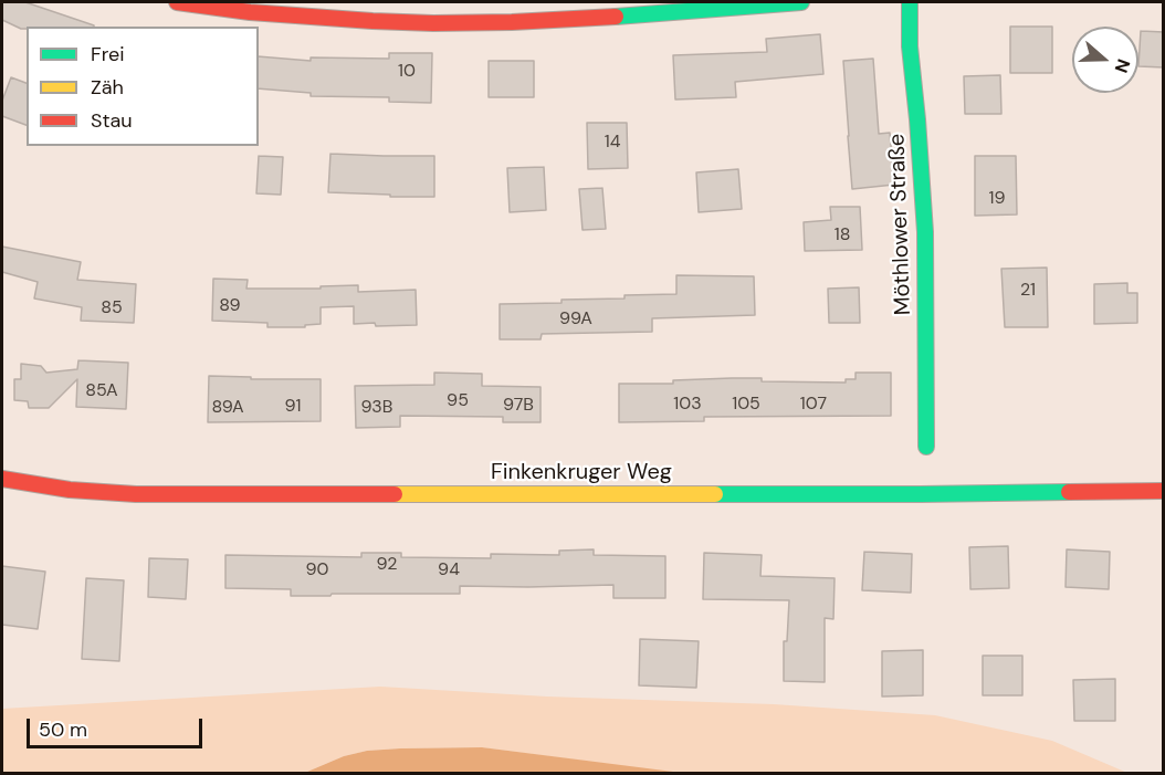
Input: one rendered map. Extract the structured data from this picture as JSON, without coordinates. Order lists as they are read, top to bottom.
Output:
{
  "streets": {
    "street": ["Möthlower Straße", "Finkenkruger Weg"]
  },
  "house_numbers": [
    "10",
    "14",
    "19",
    "18",
    "21",
    "89",
    "85",
    "99A",
    "85A",
    "95",
    "103",
    "105",
    "107",
    "97B",
    "91",
    "89A",
    "93B",
    "92",
    "90",
    "94"
  ],
  "legend": ["Frei", "Zäh", "Stau"],
  "scale_bar": "50 m",
  "north": "right"
}
